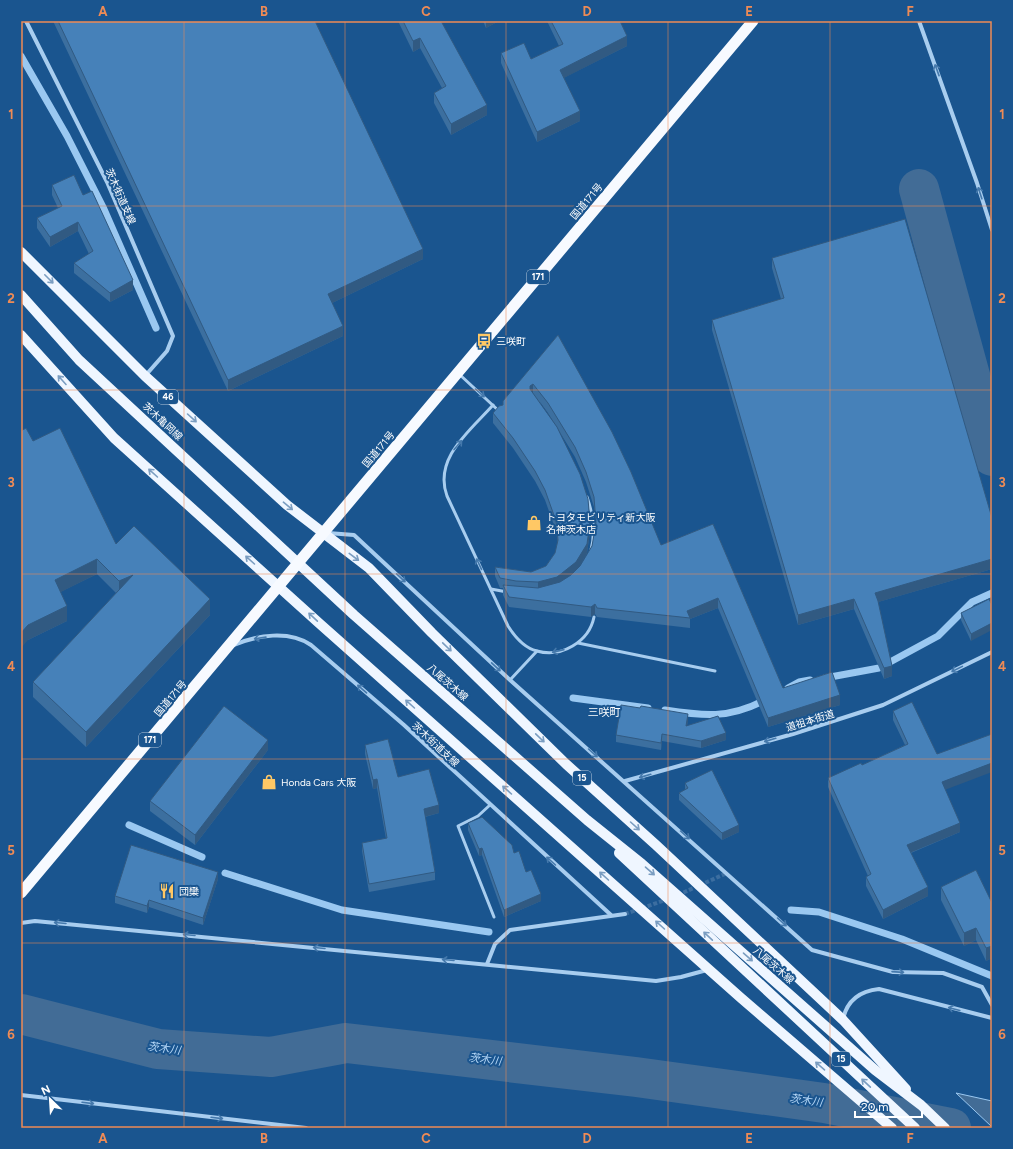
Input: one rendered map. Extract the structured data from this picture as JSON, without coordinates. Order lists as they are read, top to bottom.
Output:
{
  "streets": {
    "highway": ["国道171号", "171"],
    "main road": [
      "46",
      "茨木亀岡線",
      "八尾茨木線",
      "15"
    ],
    "street": ["茨木街道支線", "道祖本街道"]
  },
  "crossings": [
    ["茨木街道支線", "国道171号"],
    ["茨木街道支線", "46"],
    ["国道171号", "46"],
    ["国道171号", "15"],
    ["46", "15"],
    ["茨木亀岡線", "八尾茨木線"],
    ["八尾茨木線", "15"]
  ],
  "one_way": ["茨木街道支線", "道祖本街道"],
  "districts": ["三咲町"],
  "water": ["茨木川"],
  "places": {
    "bus stop": ["三咲町"],
    "shop": ["トヨタモビリティ新大阪 名神茨木店", "Honda Cars 大阪"],
    "restaurant": ["団欒"]
  },
  "scale_bar": "20 m",
  "north": "top left",
  "grid": {
    "columns": [
      "A",
      "B",
      "C",
      "D",
      "E",
      "F"
    ],
    "rows": [
      "1",
      "2",
      "3",
      "4",
      "5",
      "6"
    ]
  }
}
